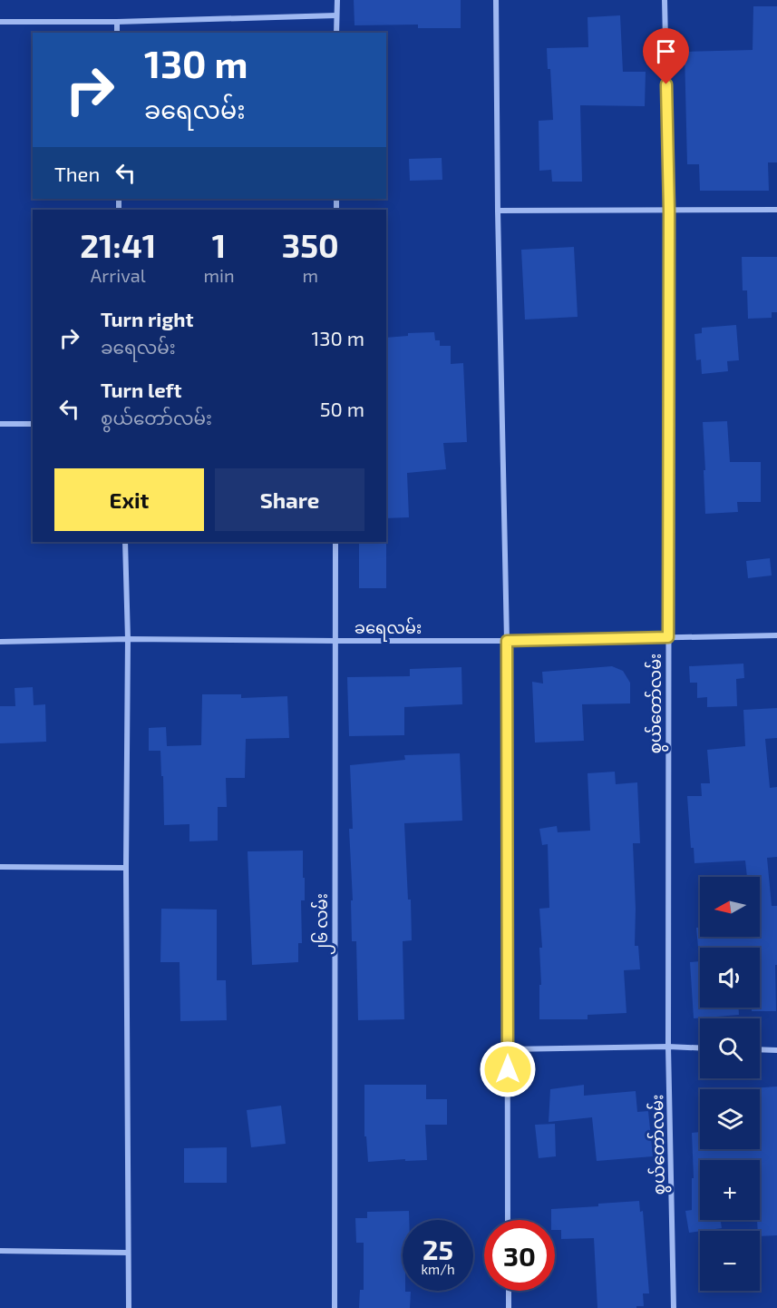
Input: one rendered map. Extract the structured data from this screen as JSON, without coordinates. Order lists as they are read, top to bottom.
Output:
{
  "streets": {
    "street": ["ခရေလမ်း", "စွယ်တော်လမ်း", "၂၆ လမ်း"]
  },
  "crossings": [
    ["ခရေလမ်း", "စွယ်တော်လမ်း"],
    ["ခရေလမ်း", "၂၆ လမ်း"]
  ],
  "north": "left",
  "page": {
    "turn": ["130 m", "ခရေလမ်း"],
    "then": "Then",
    "eta": [
      "21:41",
      "Arrival",
      "1",
      "min",
      "350",
      "m"
    ],
    "list": [
      {
        "name": "Turn right",
        "note": "ခရေလမ်း",
        "value": "130 m"
      },
      {
        "name": "Turn left",
        "note": "စွယ်တော်လမ်း",
        "value": "50 m"
      }
    ],
    "buttons": ["Exit", "Share"],
    "map_buttons": ["+", "−"],
    "speed": "25 km/h",
    "limit": "30"
  }
}
